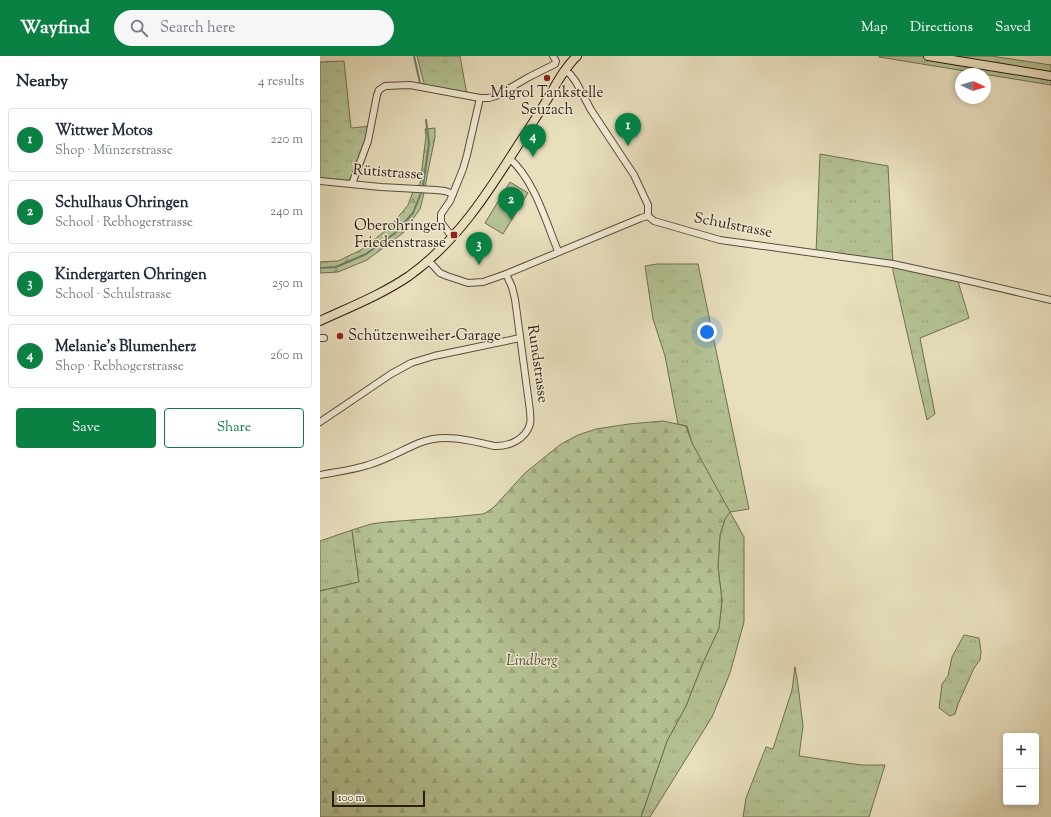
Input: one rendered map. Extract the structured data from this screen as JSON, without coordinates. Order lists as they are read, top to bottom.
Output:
{
  "streets": {
    "street": ["Rütistrasse", "Schulstrasse", "Rundstrasse"]
  },
  "parks": ["Lindberg"],
  "places": {
    "other": ["Migrol Tankstelle Seuzach", "Schützenweiher-Garage"],
    "transit": ["Oberohringen Friedenstrasse"]
  },
  "scale_bar": "100 m",
  "north": "right",
  "page": {
    "header": "Wayfind",
    "search": "Search here",
    "nav": ["Map", "Directions", "Saved"],
    "heading": ["Nearby", "4 results"],
    "list": [
      {
        "mark": "1",
        "name": "Wittwer Motos",
        "note": "Shop · Münzerstrasse",
        "value": "220 m"
      },
      {
        "mark": "2",
        "name": "Schulhaus Ohringen",
        "note": "School · Rebhogerstrasse",
        "value": "240 m"
      },
      {
        "mark": "3",
        "name": "Kindergarten Ohringen",
        "note": "School · Schulstrasse",
        "value": "250 m"
      },
      {
        "mark": "4",
        "name": "Melanie’s Blumenherz",
        "note": "Shop · Rebhogerstrasse",
        "value": "260 m"
      }
    ],
    "pins": [
      "1",
      "4",
      "2",
      "3"
    ],
    "buttons": ["Save", "Share"],
    "map_buttons": ["+", "−"],
    "scale": "100 m"
  }
}
